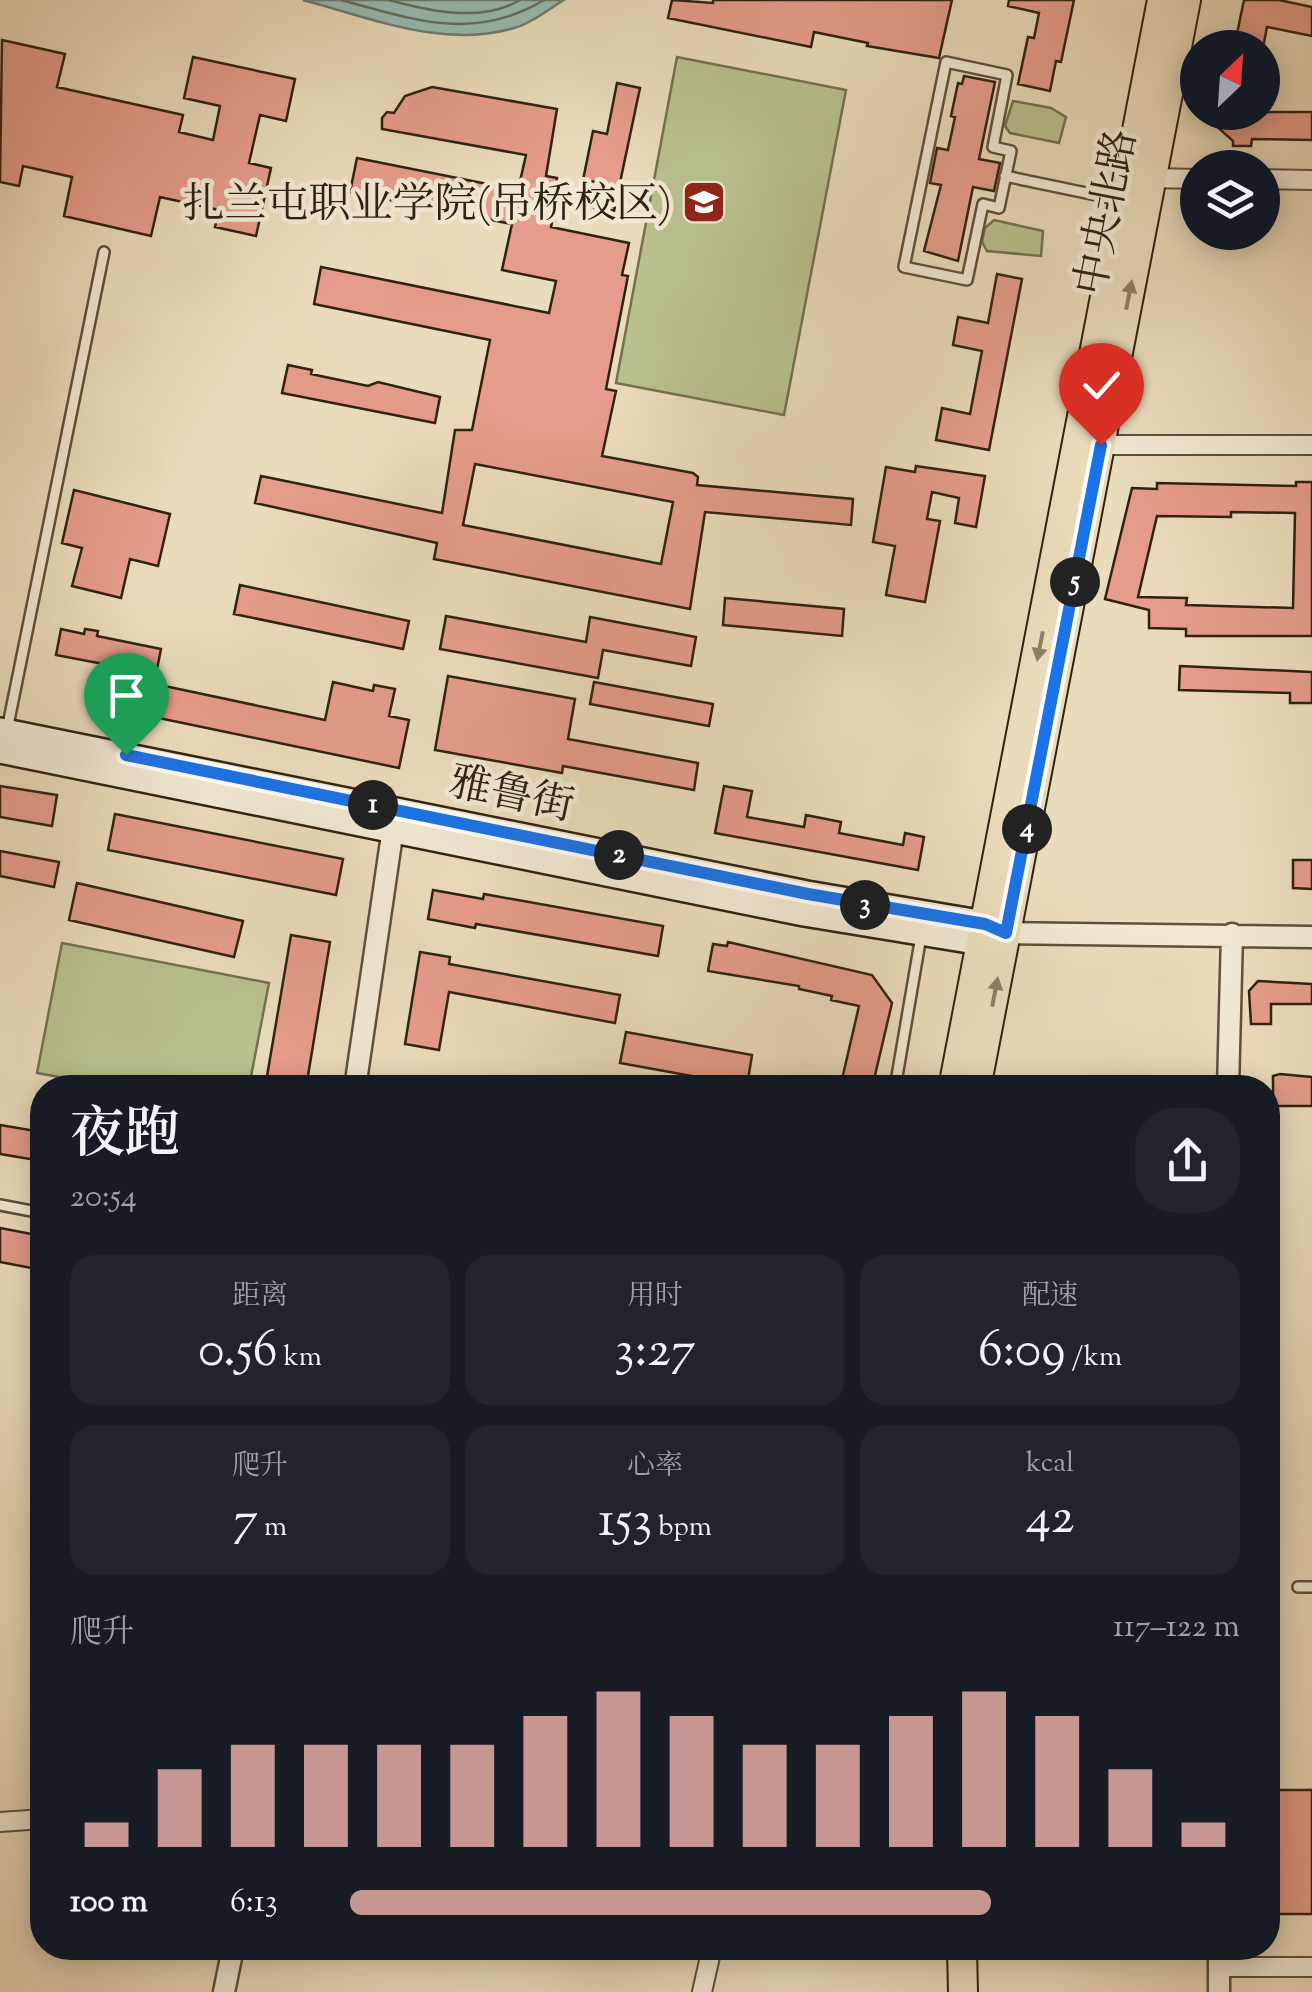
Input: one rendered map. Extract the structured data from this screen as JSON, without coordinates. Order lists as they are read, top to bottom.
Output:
{
  "streets": {
    "main road": ["中央北路", "雅鲁街"]
  },
  "crossings": [
    ["中央北路", "雅鲁街"]
  ],
  "places": {
    "school or university": ["扎兰屯职业学院(吊桥校区)"]
  },
  "north": "top right",
  "page": {
    "pins": [
      "5",
      "1",
      "4",
      "2",
      "3"
    ],
    "heading": ["夜跑", "20:54"],
    "stats": [
      ["距离", "0.56 km"],
      ["用时", "3:27"],
      ["配速", "6:09 /km"],
      ["爬升", "7 m"],
      ["心率", "153 bpm"],
      ["kcal", "42"]
    ],
    "chart": ["爬升", "117–122 m"],
    "list": [
      {
        "name": "100 m",
        "note": "6:13"
      }
    ]
  }
}
